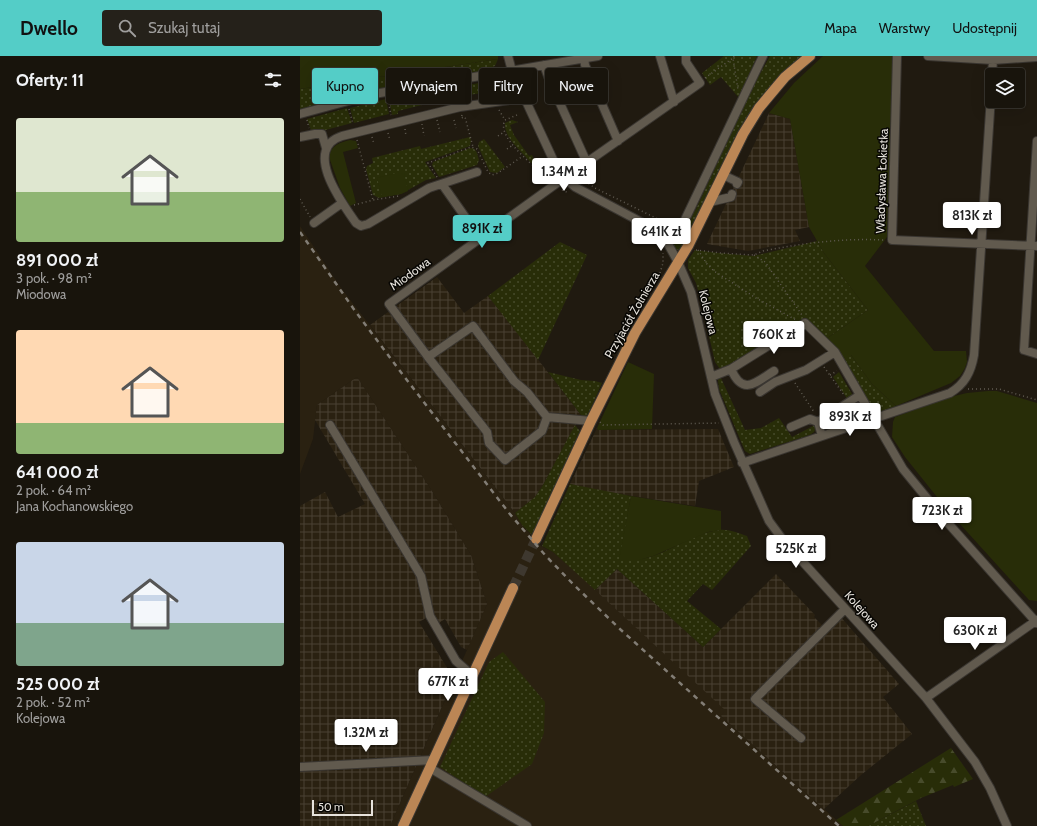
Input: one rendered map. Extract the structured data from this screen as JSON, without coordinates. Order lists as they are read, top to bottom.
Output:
{
  "streets": {
    "main road": ["Przyjaciół Żołnierza"],
    "street": ["Władysława Łokietka", "Miodowa", "Kolejowa"]
  },
  "crossings": [
    ["Kolejowa", "Przyjaciół Żołnierza"]
  ],
  "scale_bar": "50 m",
  "page": {
    "header": "Dwello",
    "search": "Szukaj tutaj",
    "nav": ["Mapa", "Warstwy", "Udostępnij"],
    "heading": "Oferty: 11",
    "chip": [
      "Kupno",
      "Wynajem",
      "Filtry",
      "Nowe"
    ],
    "list": [
      {
        "name": "891 000 zł",
        "note": "3 pok. · 98 m² · Miodowa"
      },
      {
        "name": "641 000 zł",
        "note": "2 pok. · 64 m² · Jana Kochanowskiego"
      },
      {
        "name": "525 000 zł",
        "note": "2 pok. · 52 m² · Kolejowa"
      }
    ],
    "price": [
      "1.34M zł",
      "813K zł",
      "891K zł",
      "641K zł",
      "760K zł",
      "893K zł",
      "723K zł",
      "525K zł",
      "630K zł",
      "677K zł",
      "1.32M zł"
    ],
    "scale": "50 m"
  }
}
